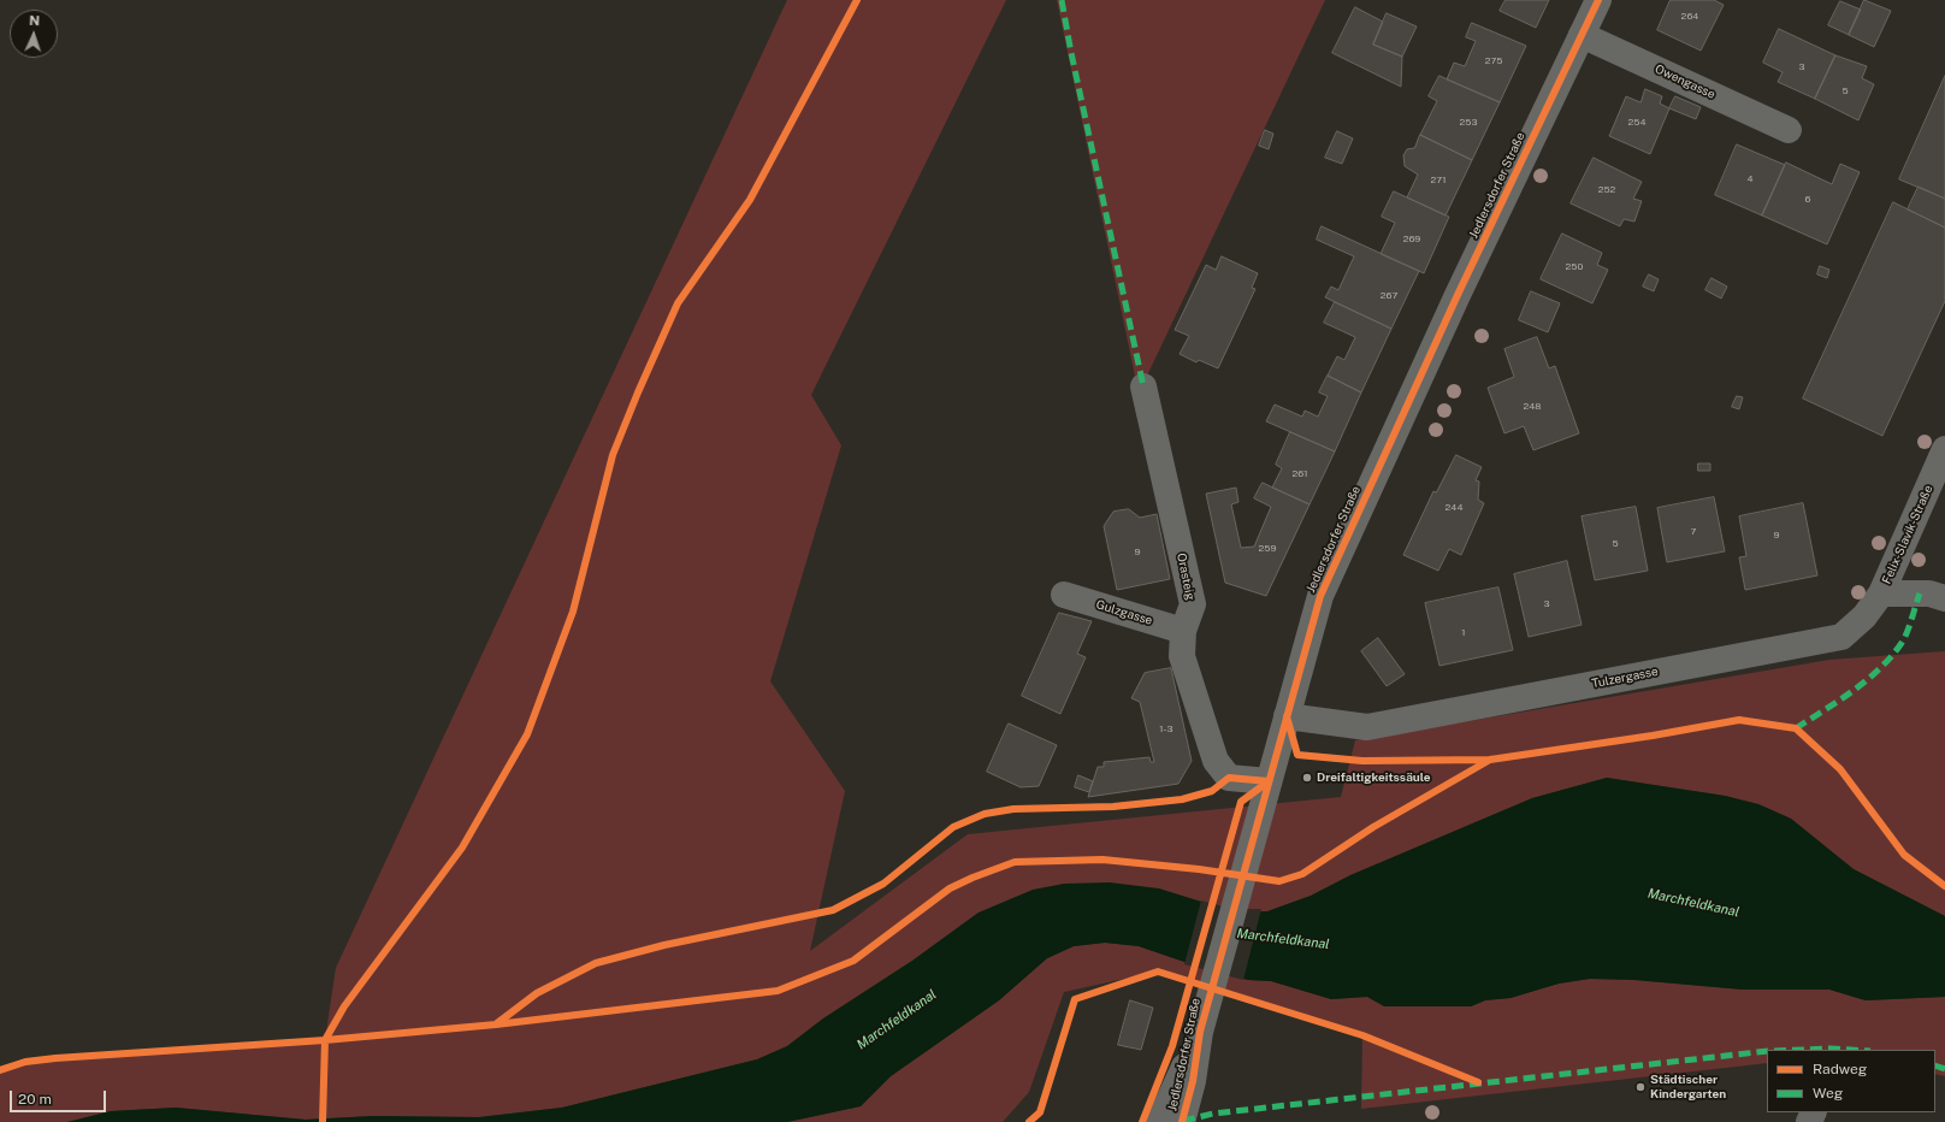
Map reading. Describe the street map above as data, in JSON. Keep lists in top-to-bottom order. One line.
{"streets":{"street":["Owengasse","Jedlersdorfer Straße","Felix-Slavik-Straße","Orasteig","Gulzgasse","Tulzergasse"]},"crossings":[["Owengasse","Jedlersdorfer Straße"],["Jedlersdorfer Straße","Orasteig"],["Jedlersdorfer Straße","Tulzergasse"],["Felix-Slavik-Straße","Tulzergasse"],["Orasteig","Gulzgasse"]],"water":["Marchfeldkanal"],"places":["Dreifaltigkeitssäule","Städtischer Kindergarten"],"house_numbers":["264","275","3","5","253","254","4","271","252","6","269","250","267","248","261","244","7","9","5","259","9","3","1","1-3"],"legend":["Radweg","Weg"],"scale_bar":"20 m","north":"top"}
